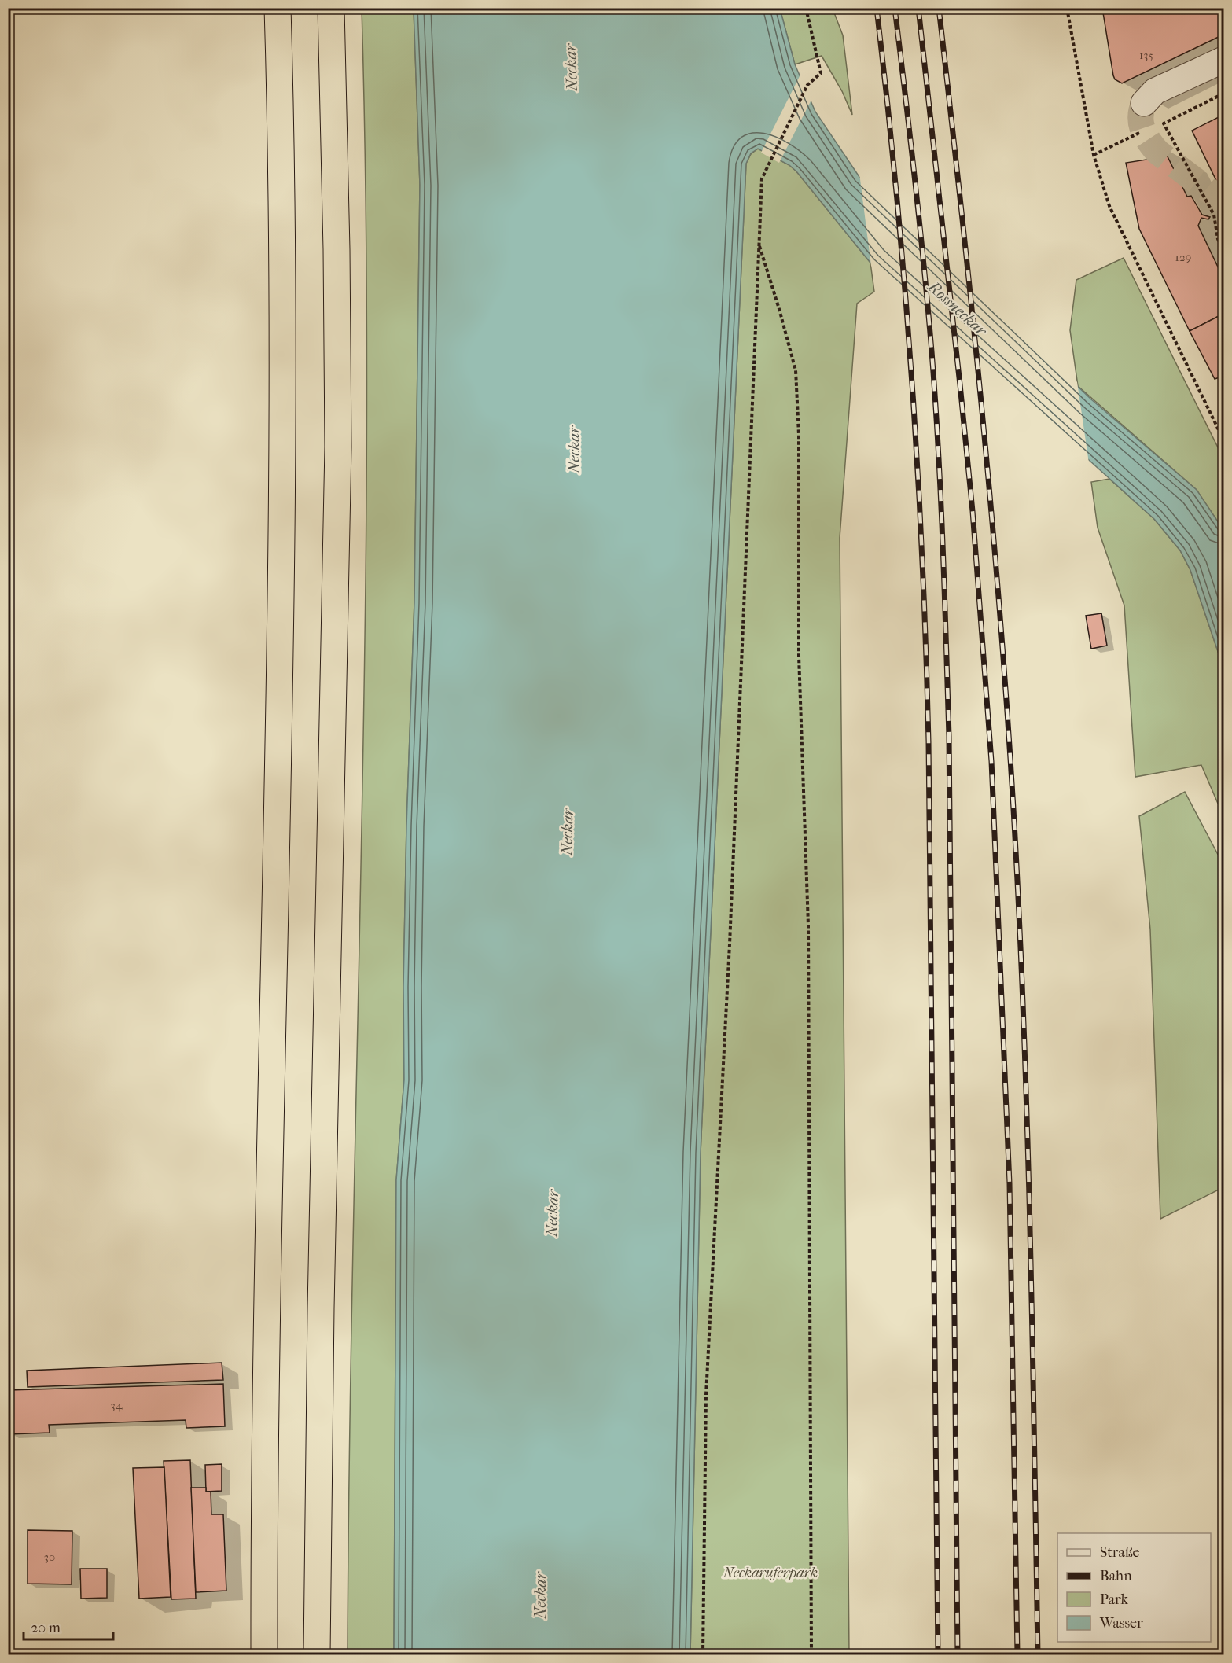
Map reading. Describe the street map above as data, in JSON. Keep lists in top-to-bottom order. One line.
{"water":["Neckar","Rossneckar"],"parks":["Neckaruferpark"],"house_numbers":["135","129","34","30"],"legend":["Straße","Bahn","Park","Wasser"],"scale_bar":"20 m"}
